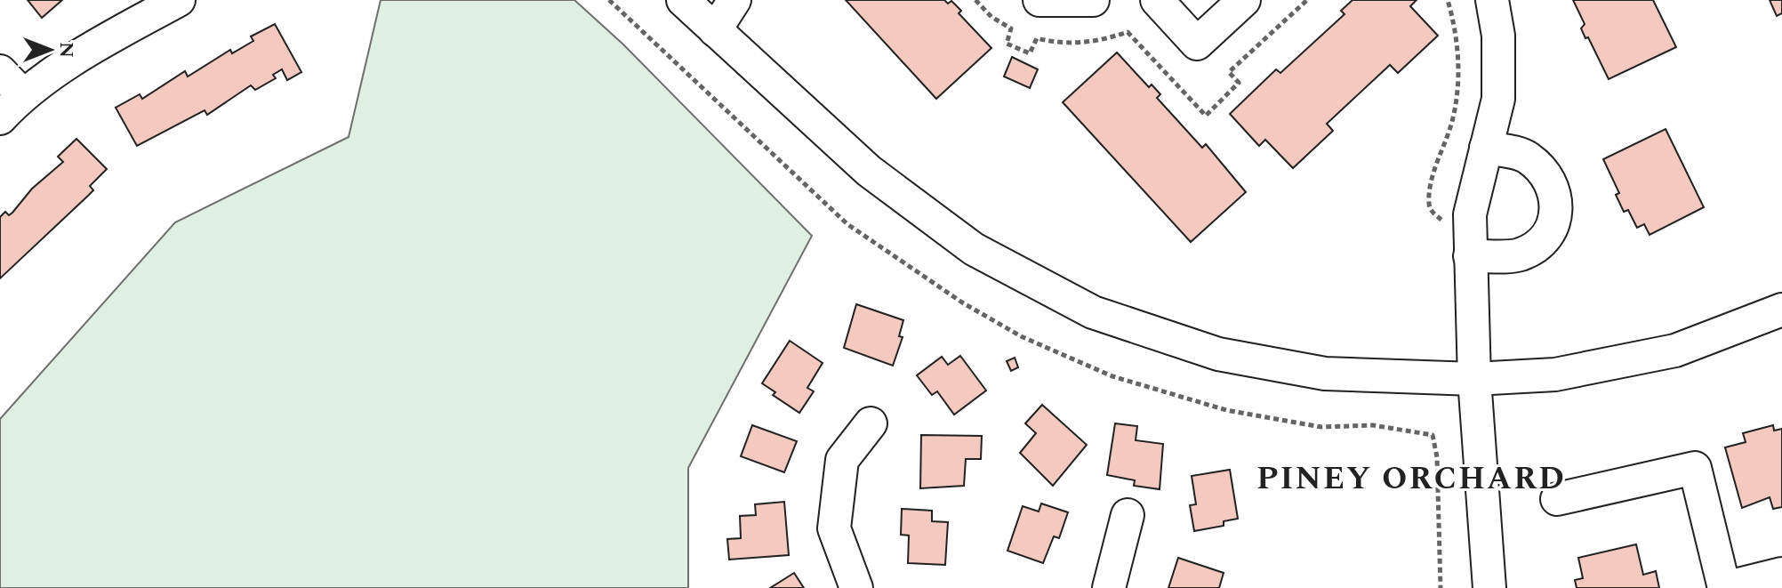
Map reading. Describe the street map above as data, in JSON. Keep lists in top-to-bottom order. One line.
{"districts":["PINEY ORCHARD"],"north":"right"}
